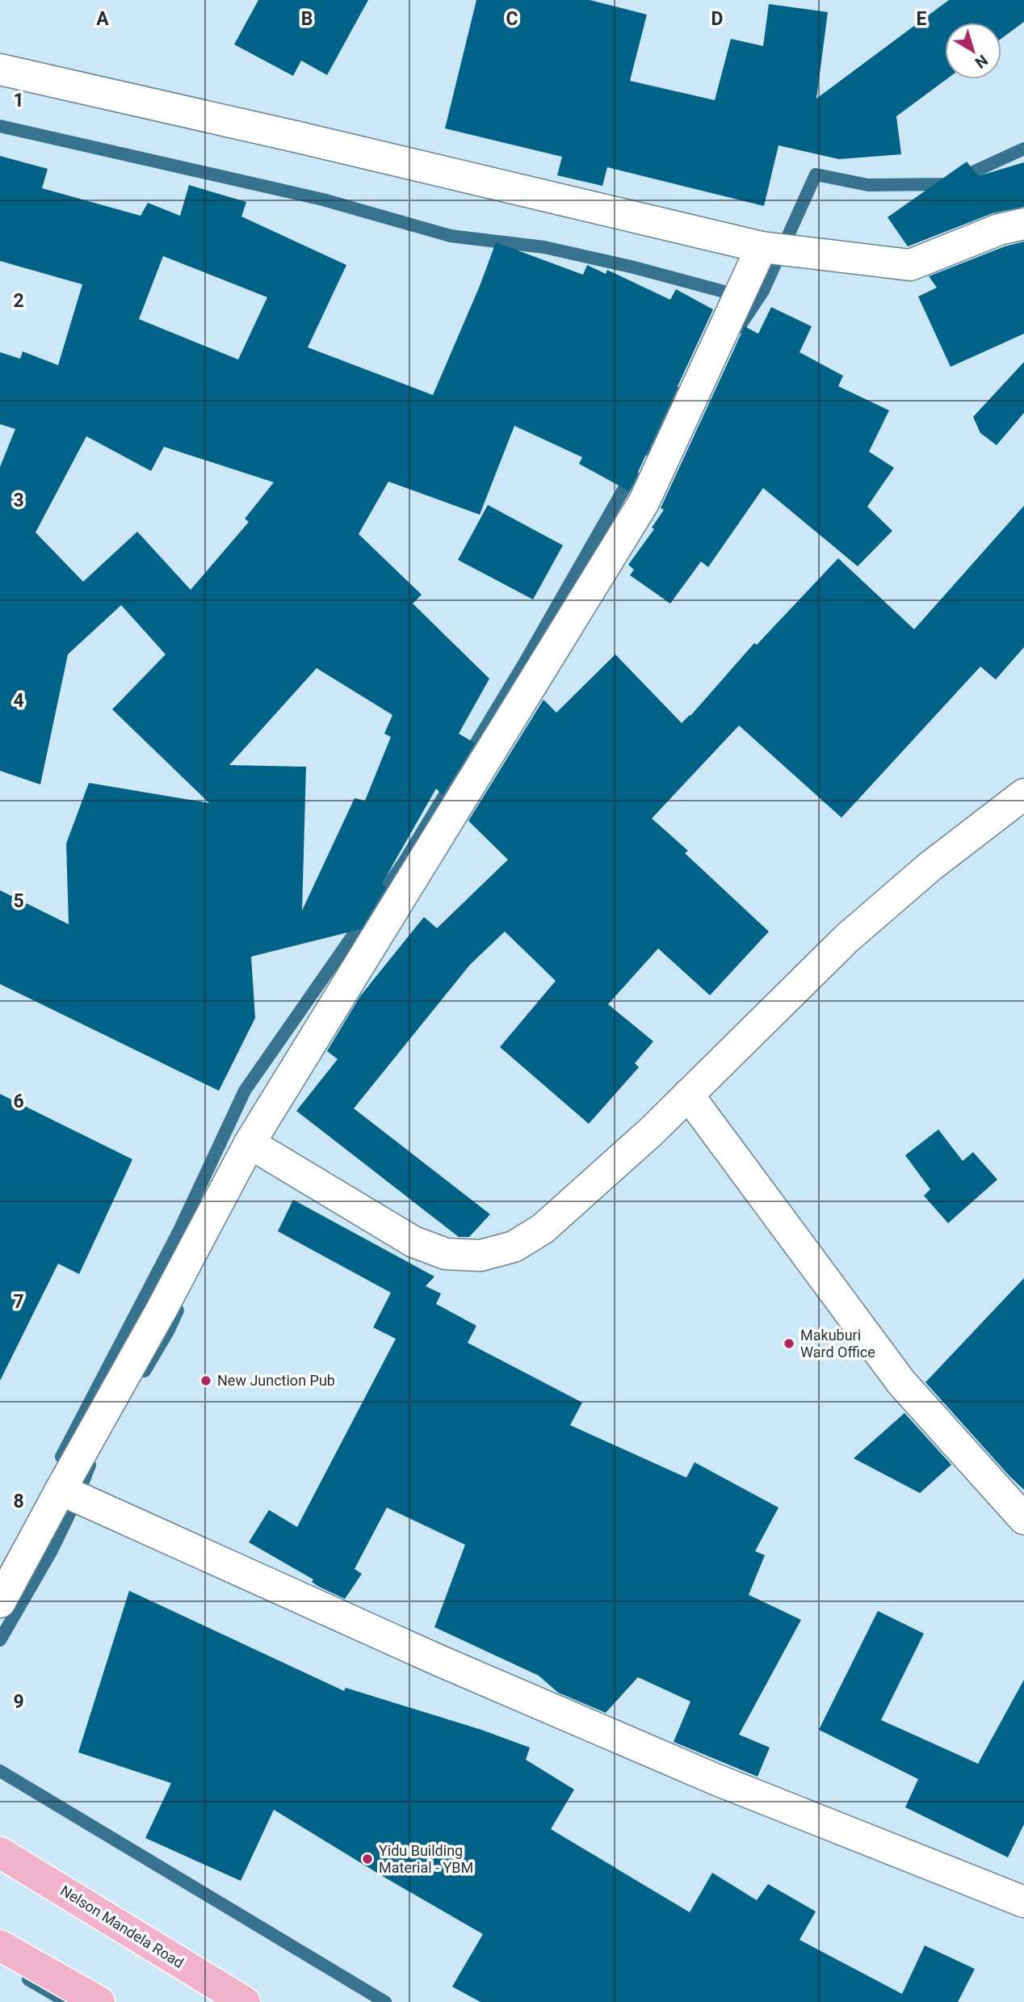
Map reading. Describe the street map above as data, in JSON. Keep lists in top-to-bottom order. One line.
{"streets":{"main road":["Nelson Mandela Road"]},"places":["Makuburi Ward Office","New Junction Pub","Yidu Building Material - YBM"],"north":"bottom right","grid":{"columns":["A","B","C","D","E"],"rows":["1","2","3","4","5","6","7","8","9"]}}
